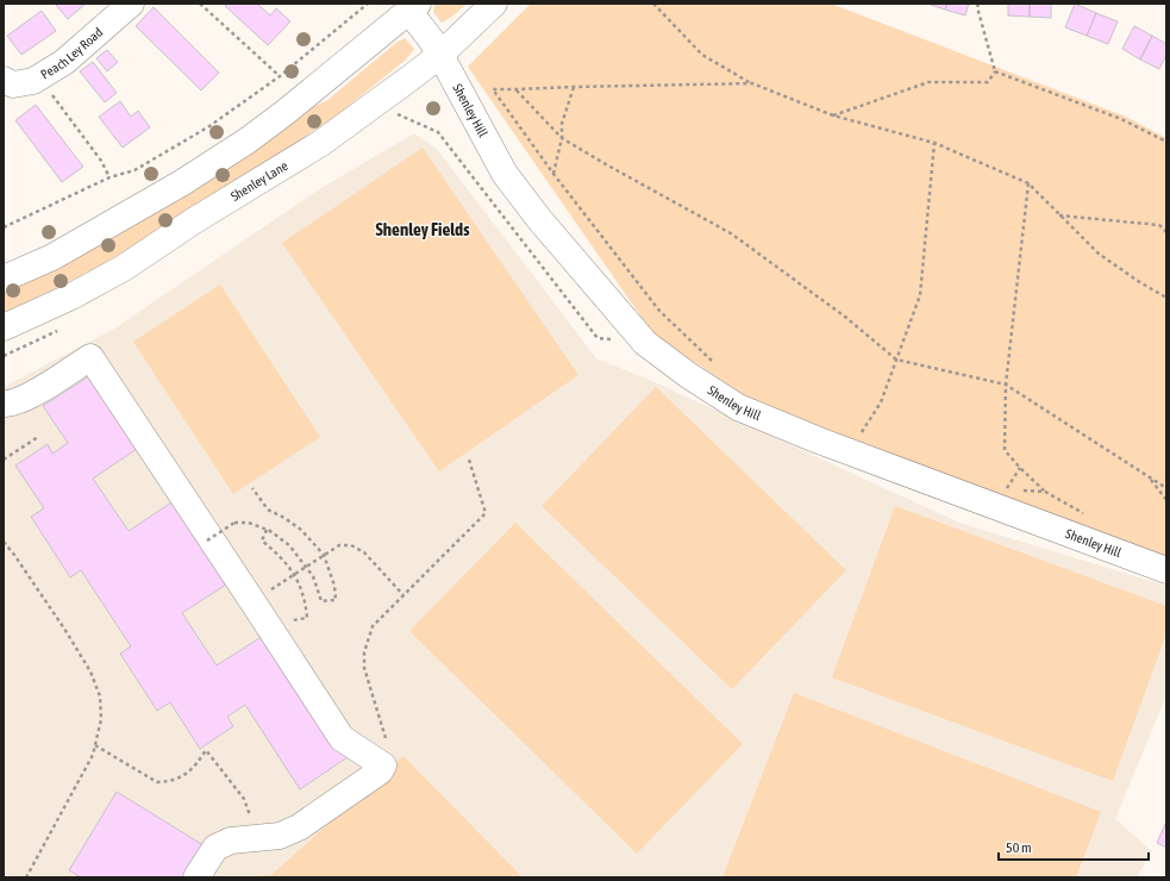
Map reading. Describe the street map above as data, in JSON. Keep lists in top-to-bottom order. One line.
{"streets":{"main road":["Peach Ley Road","Shenley Hill","Shenley Lane"]},"crossings":[["Shenley Hill","Shenley Lane"]],"districts":["Shenley Fields"],"scale_bar":"50 m"}
